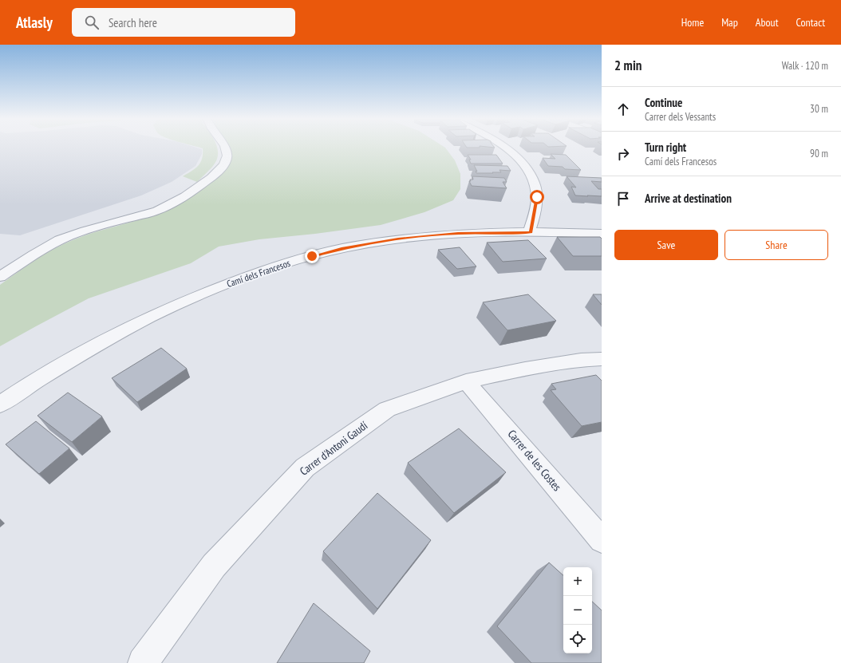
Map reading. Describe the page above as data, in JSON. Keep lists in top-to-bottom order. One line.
{"streets":{"street":["Camí dels Francesos","Carrer d'Antoni Gaudí","Carrer de les Costes"]},"crossings":[["Carrer d'Antoni Gaudí","Carrer de les Costes"]],"page":{"header":"Atlasly","search":"Search here","nav":["Home","Map","About","Contact"],"heading":["2 min","Walk · 120 m"],"list":[["Continue","Carrer dels Vessants","30 m"],["Turn right","Camí dels Francesos","90 m"],"Arrive at destination"],"buttons":["Save","Share"],"map_buttons":["+","−"]}}
